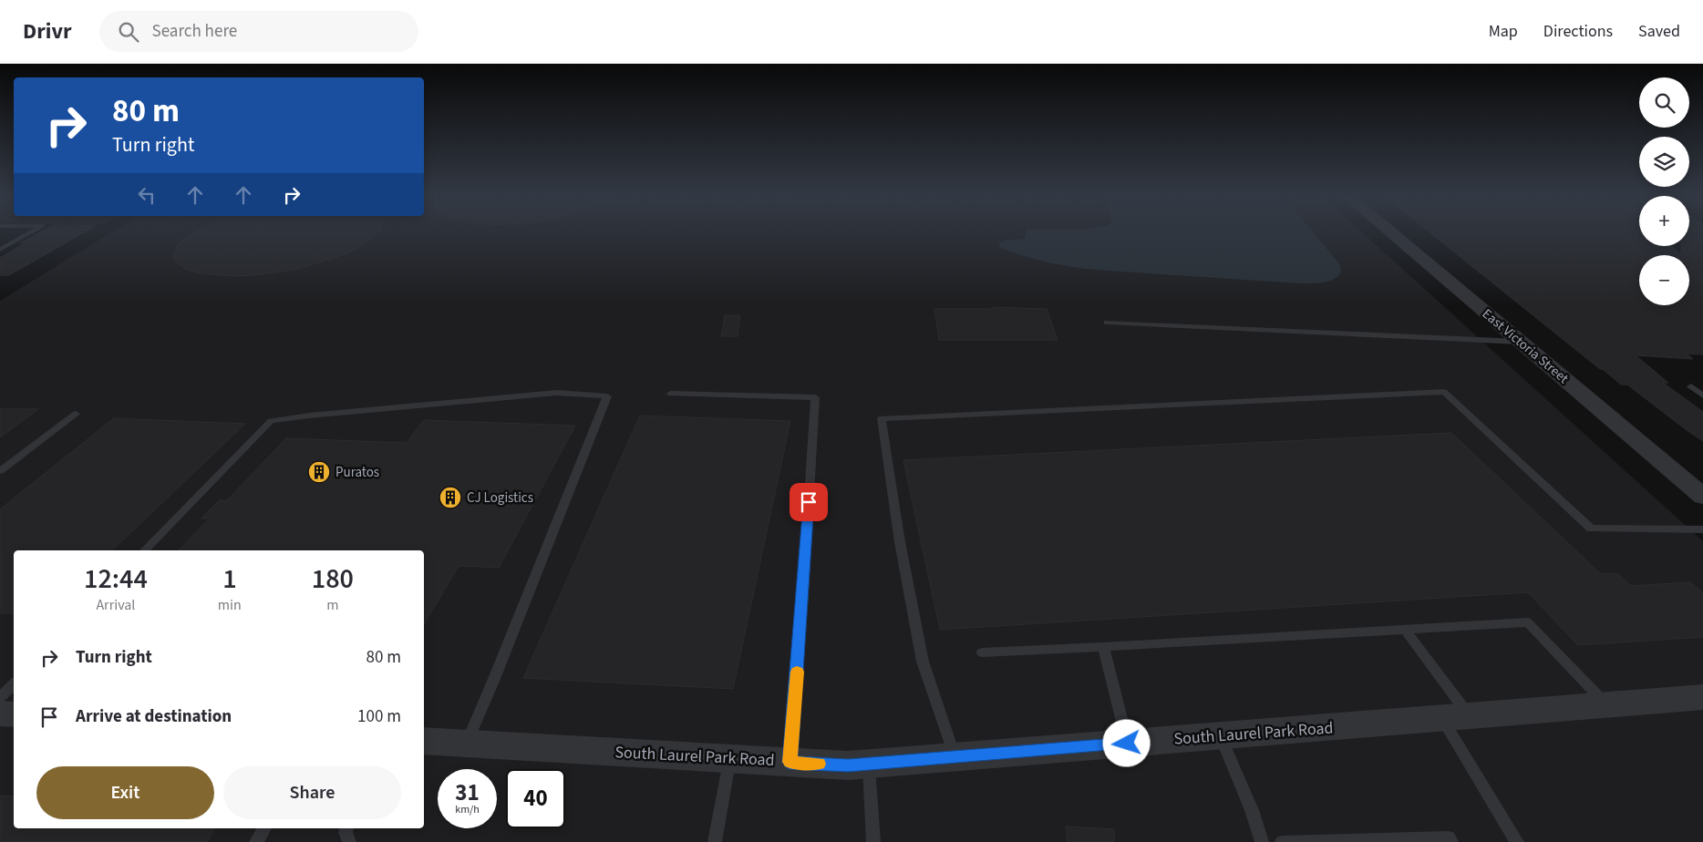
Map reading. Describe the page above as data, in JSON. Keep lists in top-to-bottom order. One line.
{"streets":{"street":["East Victoria Street","South Laurel Park Road"]},"places":{"building":["Puratos","CJ Logistics"]},"page":{"header":"Drivr","search":"Search here","nav":["Map","Directions","Saved"],"map_buttons":["+","−"],"turn":["80 m","Turn right"],"eta":["12:44","Arrival","1","min","180","m"],"list":[{"name":"Turn right","value":"80 m"},{"name":"Arrive at destination","value":"100 m"}],"buttons":["Exit","Share"],"speed":"31 km/h","limit":"40"}}
